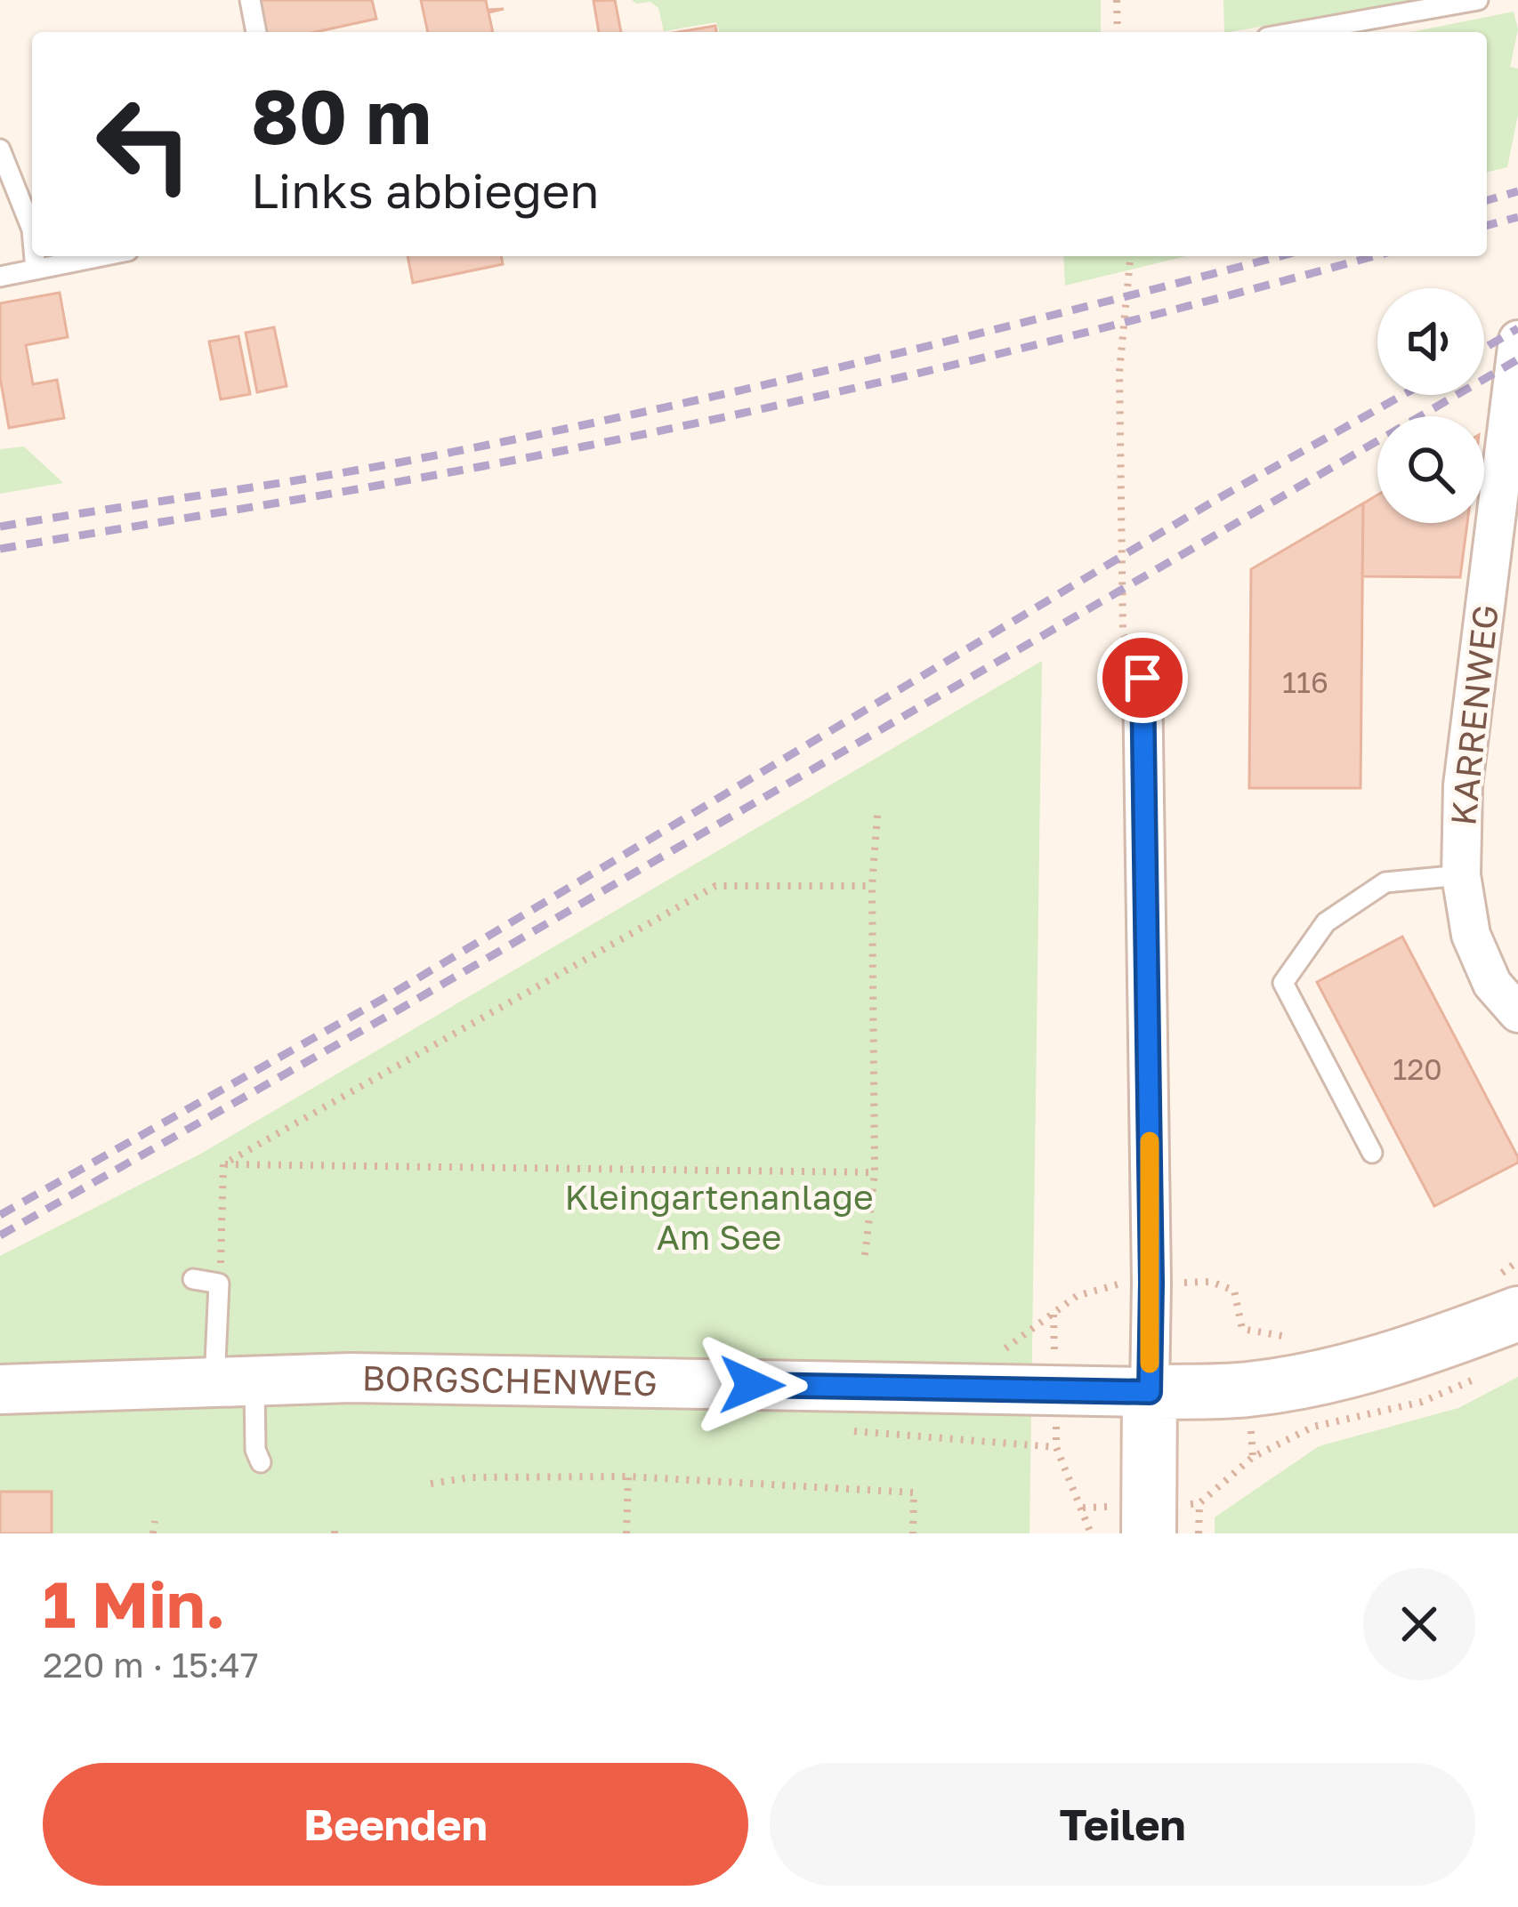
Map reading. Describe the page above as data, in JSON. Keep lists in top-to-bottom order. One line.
{"streets":{"main road":["BORGSCHENWEG"],"street":["KARRENWEG"]},"parks":["Kleingartenanlage Am See"],"house_numbers":["116","120"],"page":{"turn":["80 m","Links abbiegen"],"heading":["1 Min.","220 m · 15:47"],"buttons":["Beenden","Teilen"]}}
